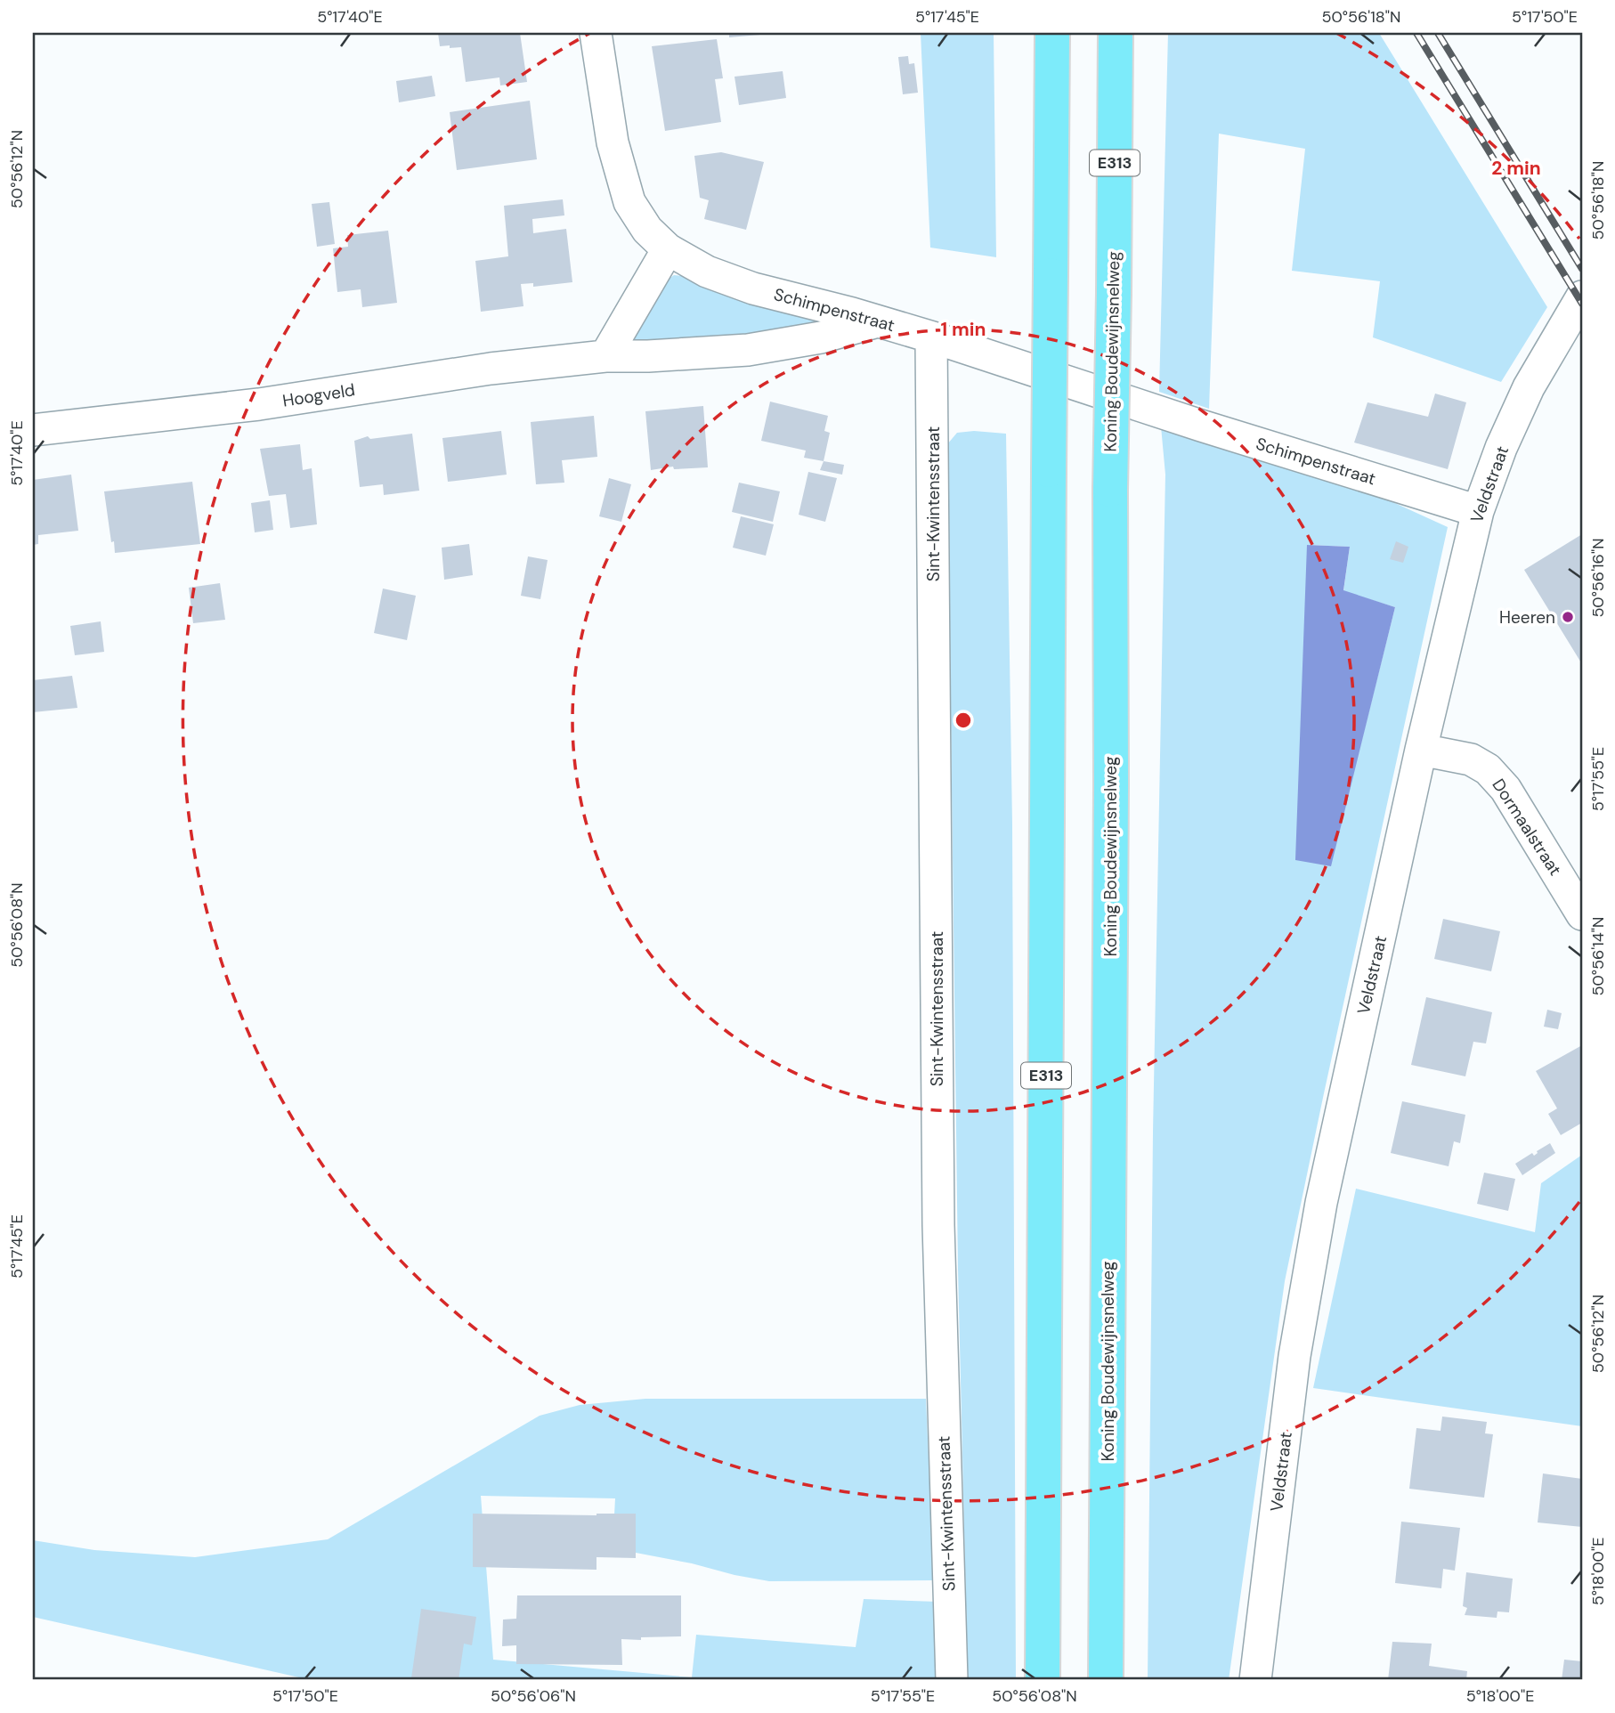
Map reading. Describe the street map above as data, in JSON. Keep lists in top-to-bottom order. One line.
{"streets":{"highway":["E313","Koning Boudewijnsnelweg"],"street":["Schimpenstraat","Hoogveld","Veldstraat","Sint-Kwintensstraat","Dormaalstraat"]},"crossings":[["Schimpenstraat","Hoogveld"],["Schimpenstraat","Veldstraat"],["Schimpenstraat","Sint-Kwintensstraat"],["Veldstraat","Dormaalstraat"]],"places":["Heeren"],"coordinates":["5°17'40\"E","5°17'45\"E","50°56'18\"N","5°17'50\"E","50°56'12\"N","50°56'16\"N","5°17'55\"E","50°56'08\"N","50°56'14\"N","5°18'00\"E","50°56'06\"N"],"rings":["2 min","1 min"]}
